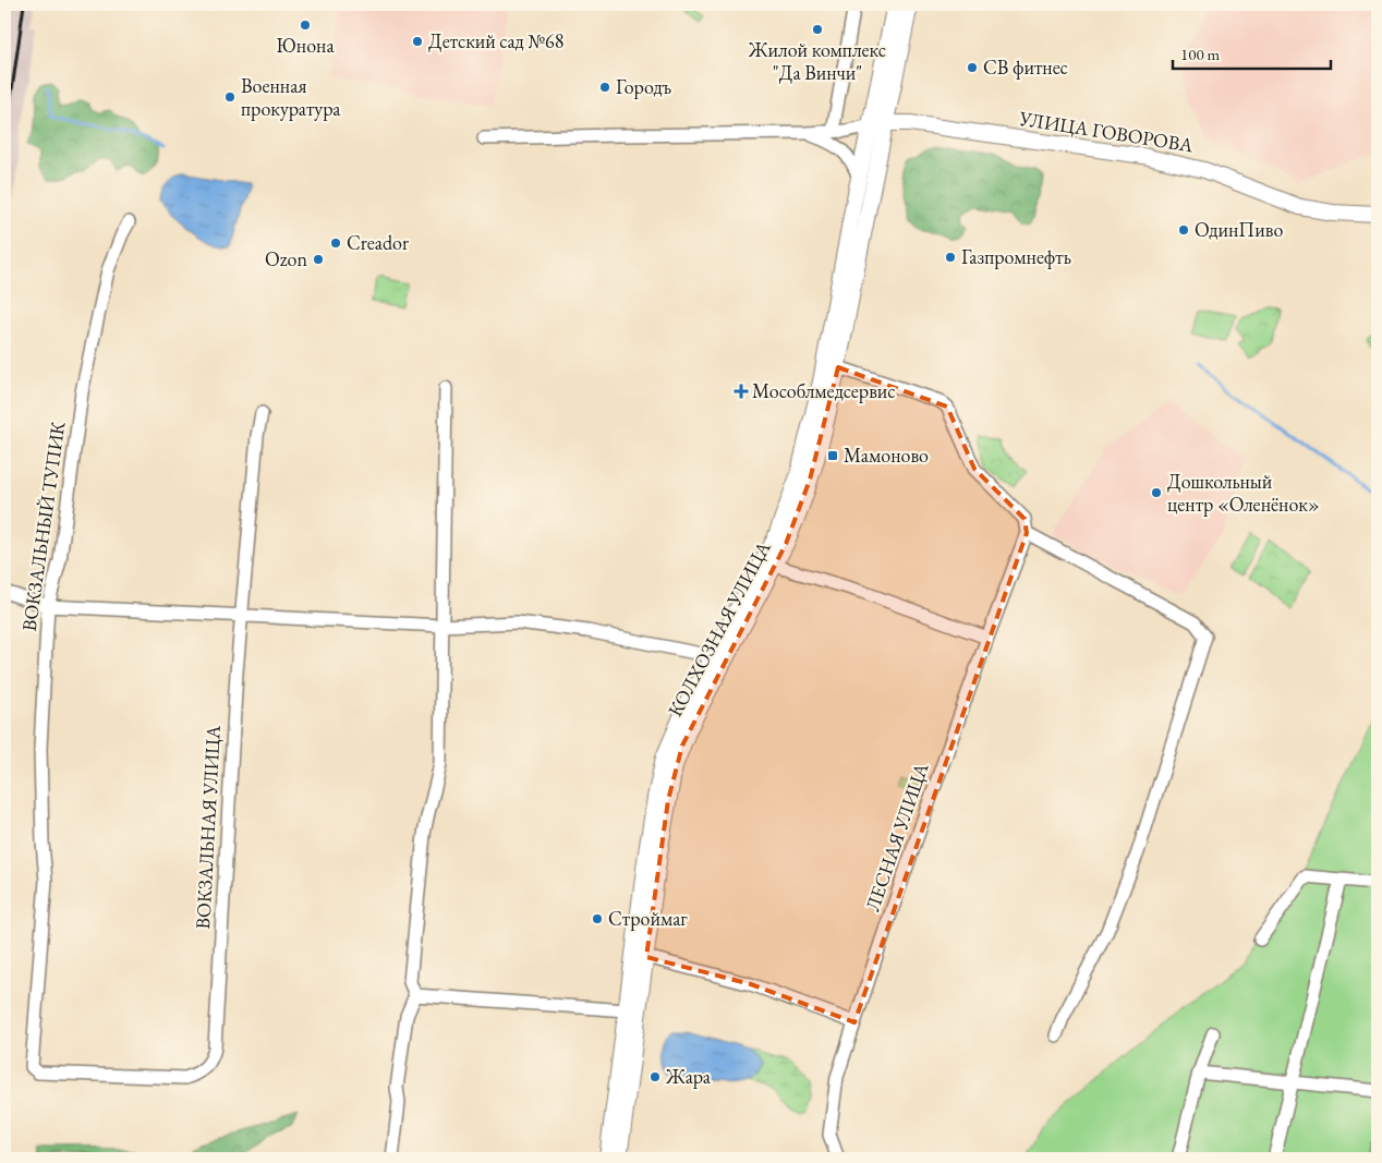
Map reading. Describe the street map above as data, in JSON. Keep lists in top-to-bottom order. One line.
{"streets":{"main road":["УЛИЦА ГОВОРОВА","КОЛХОЗНАЯ УЛИЦА"],"street":["ВОКЗАЛЬНЫЙ ТУПИК","ВОКЗАЛЬНАЯ УЛИЦА","ЛЕСНАЯ УЛИЦА"]},"crossings":[["УЛИЦА ГОВОРОВА","КОЛХОЗНАЯ УЛИЦА"],["ВОКЗАЛЬНЫЙ ТУПИК","ВОКЗАЛЬНАЯ УЛИЦА"]],"places":{"other":["Юнона","Жилой комплекс \"Да Винчи\"","Детский сад №68","СВ фитнес","Городъ","Военная прокуратура","ОдинПиво","Creador","Газпромнефть","Ozon","Дошкольный центр «Оленёнок»","Строймаг","Жара"],"health":["Мособлмедсервис"],"transit":["Мамоново"]},"scale_bar":"100 m"}
